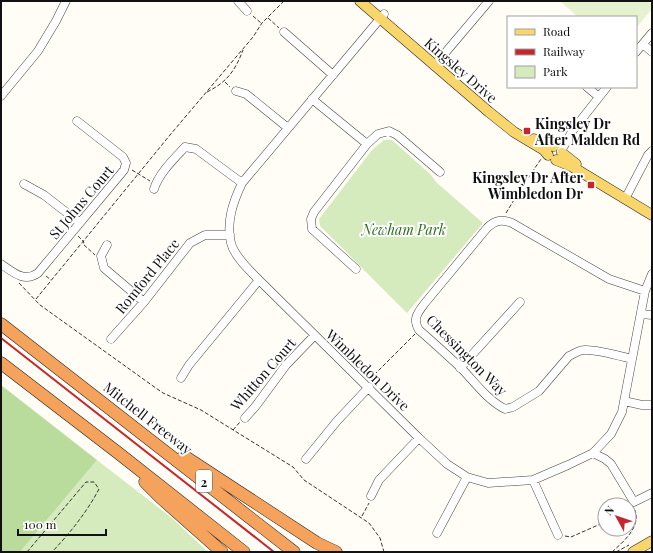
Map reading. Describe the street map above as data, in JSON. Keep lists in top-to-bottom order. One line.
{"streets":{"highway":["Mitchell Freeway","2"],"main road":["Kingsley Drive"],"street":["St Johns Court","Romford Place","Chessington Way","Wimbledon Drive","Whitton Court"]},"crossings":[["Kingsley Drive","Wimbledon Drive"],["Romford Place","Wimbledon Drive"],["Chessington Way","Wimbledon Drive"],["Wimbledon Drive","Whitton Court"]],"parks":["Newham Park"],"places":{"transit":["Kingsley Dr After Malden Rd","Kingsley Dr After Wimbledon Dr"]},"legend":["Road","Railway","Park"],"scale_bar":"100 m","north":"top left"}
